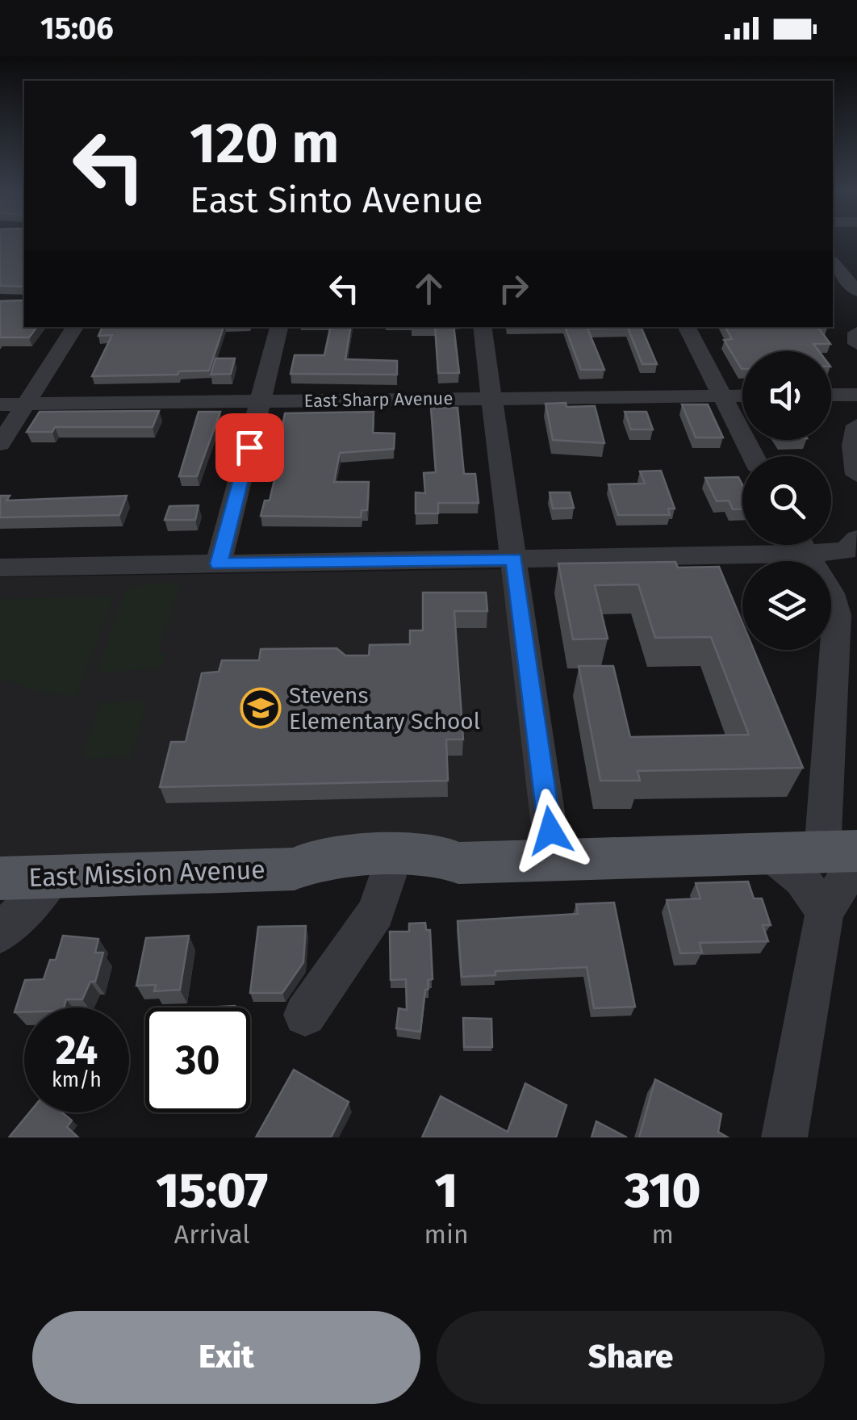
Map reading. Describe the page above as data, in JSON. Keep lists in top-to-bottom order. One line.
{"streets":{"main road":["East Mission Avenue"],"street":["East Sharp Avenue"]},"places":{"school or university":["Stevens Elementary School"]},"page":{"status":"15:06","turn":["120 m","East Sinto Avenue"],"speed":"24 km/h","limit":"30","eta":["15:07","Arrival","1","min","310","m"],"buttons":["Exit","Share"]}}
